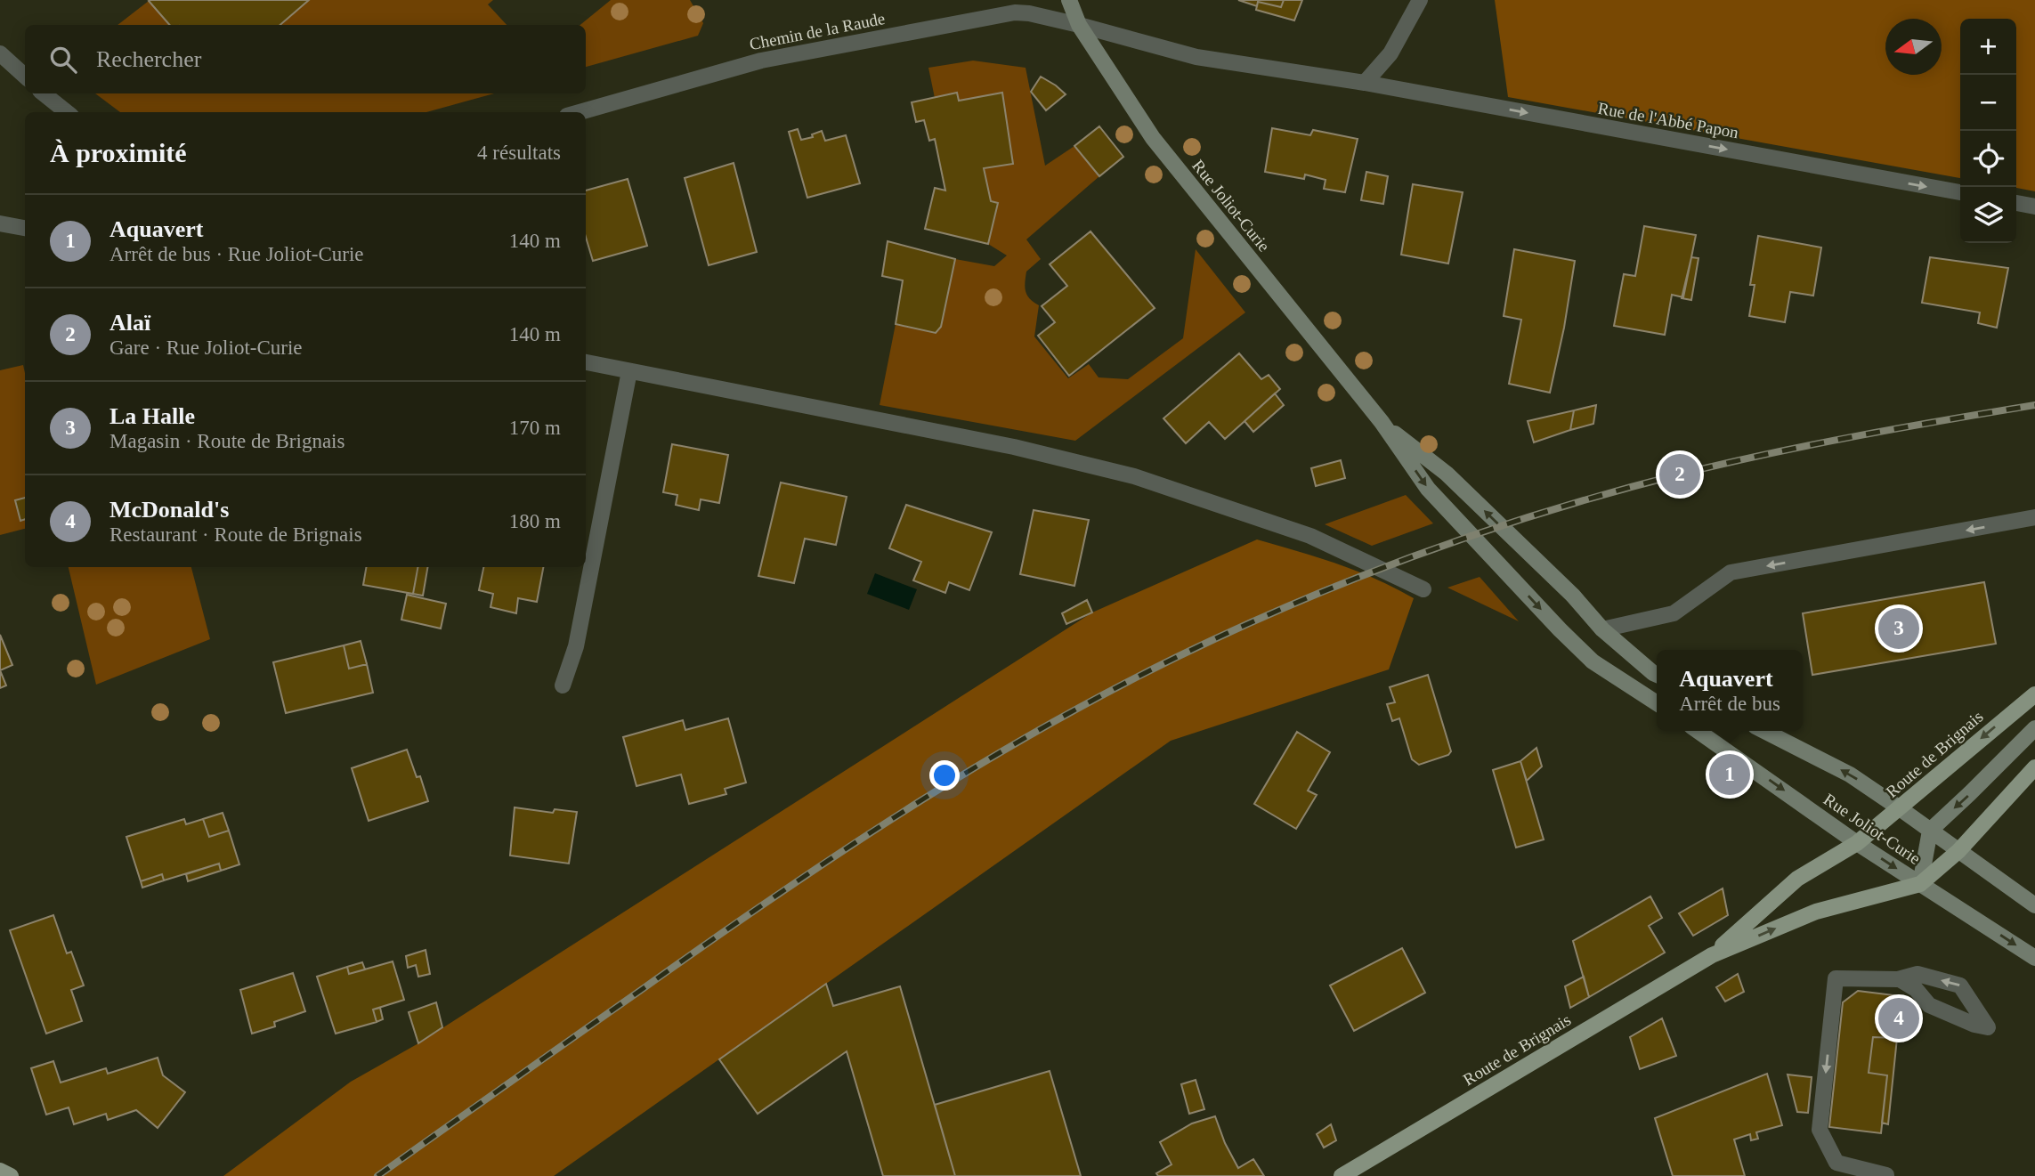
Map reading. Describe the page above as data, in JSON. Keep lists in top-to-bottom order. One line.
{"streets":{"main road":["Rue Joliot-Curie","Route de Brignais"],"street":["Chemin de la Raude","Rue de l'Abbé Papon"]},"crossings":[["Chemin de la Raude","Rue de l'Abbé Papon"],["Chemin de la Raude","Rue Joliot-Curie"],["Rue de l'Abbé Papon","Rue Joliot-Curie"],["Rue Joliot-Curie","Route de Brignais"]],"one_way":["Rue de l'Abbé Papon"],"north":"left","page":{"map_buttons":["+","−"],"search":"Rechercher","heading":["À proximité","4 résultats"],"list":[{"mark":"1","name":"Aquavert","note":"Arrêt de bus · Rue Joliot-Curie","value":"140 m"},{"mark":"2","name":"Alaï","note":"Gare · Rue Joliot-Curie","value":"140 m"},{"mark":"3","name":"La Halle","note":"Magasin · Route de Brignais","value":"170 m"},{"mark":"4","name":"McDonald's","note":"Restaurant · Route de Brignais","value":"180 m"}],"pins":["2","3","1","4"],"popup":["Aquavert","Arrêt de bus"]}}
